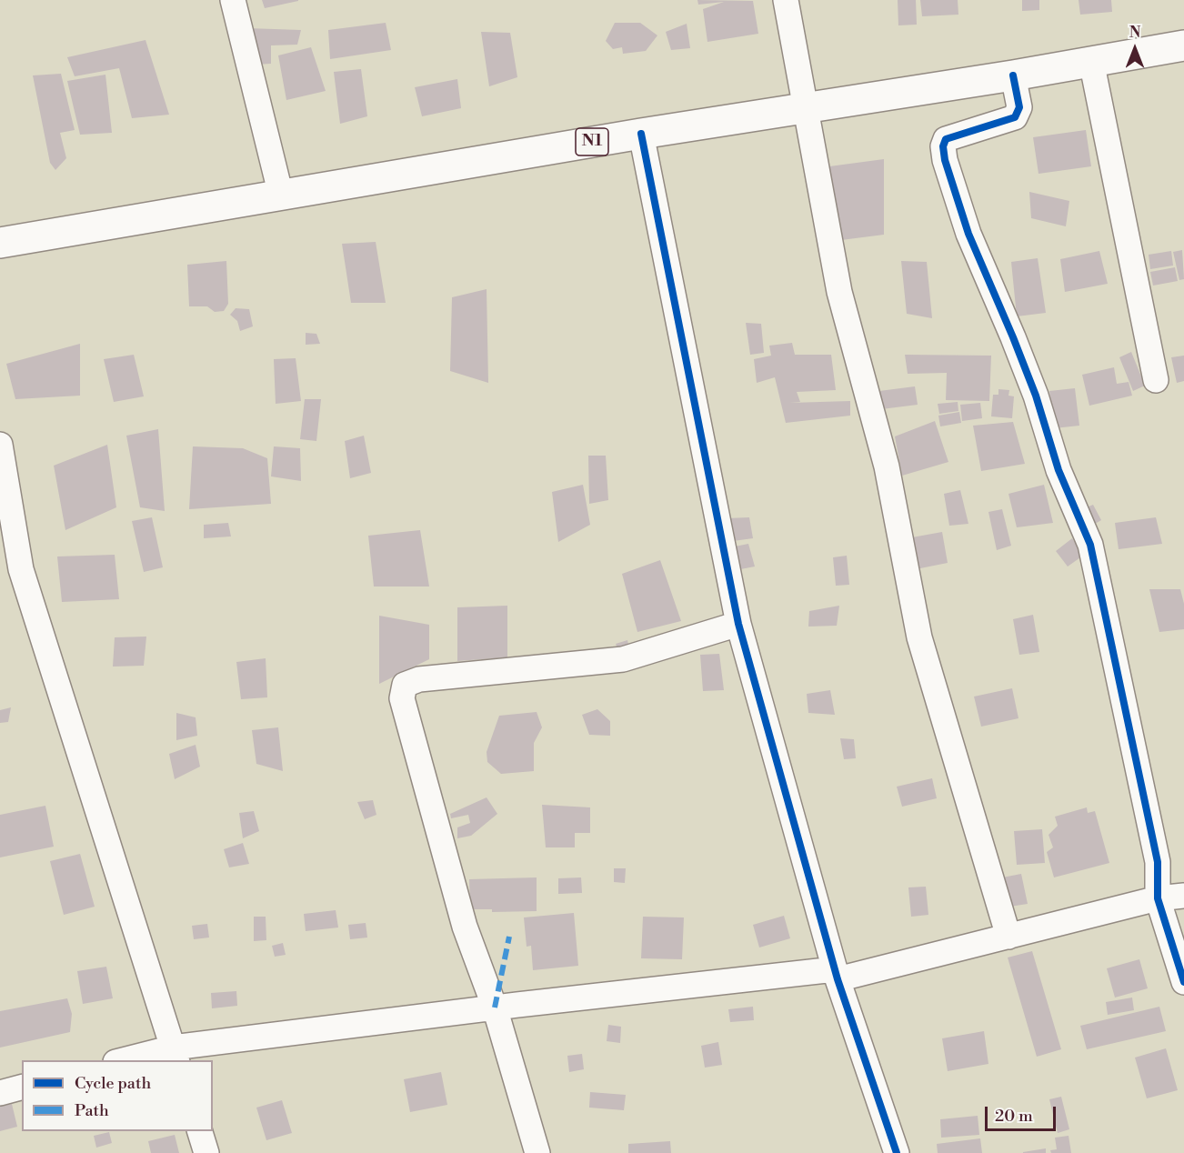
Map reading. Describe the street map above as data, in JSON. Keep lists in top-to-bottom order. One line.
{"streets":{"highway":["N1"]},"legend":["Cycle path","Path"],"scale_bar":"20 m","north":"top"}
